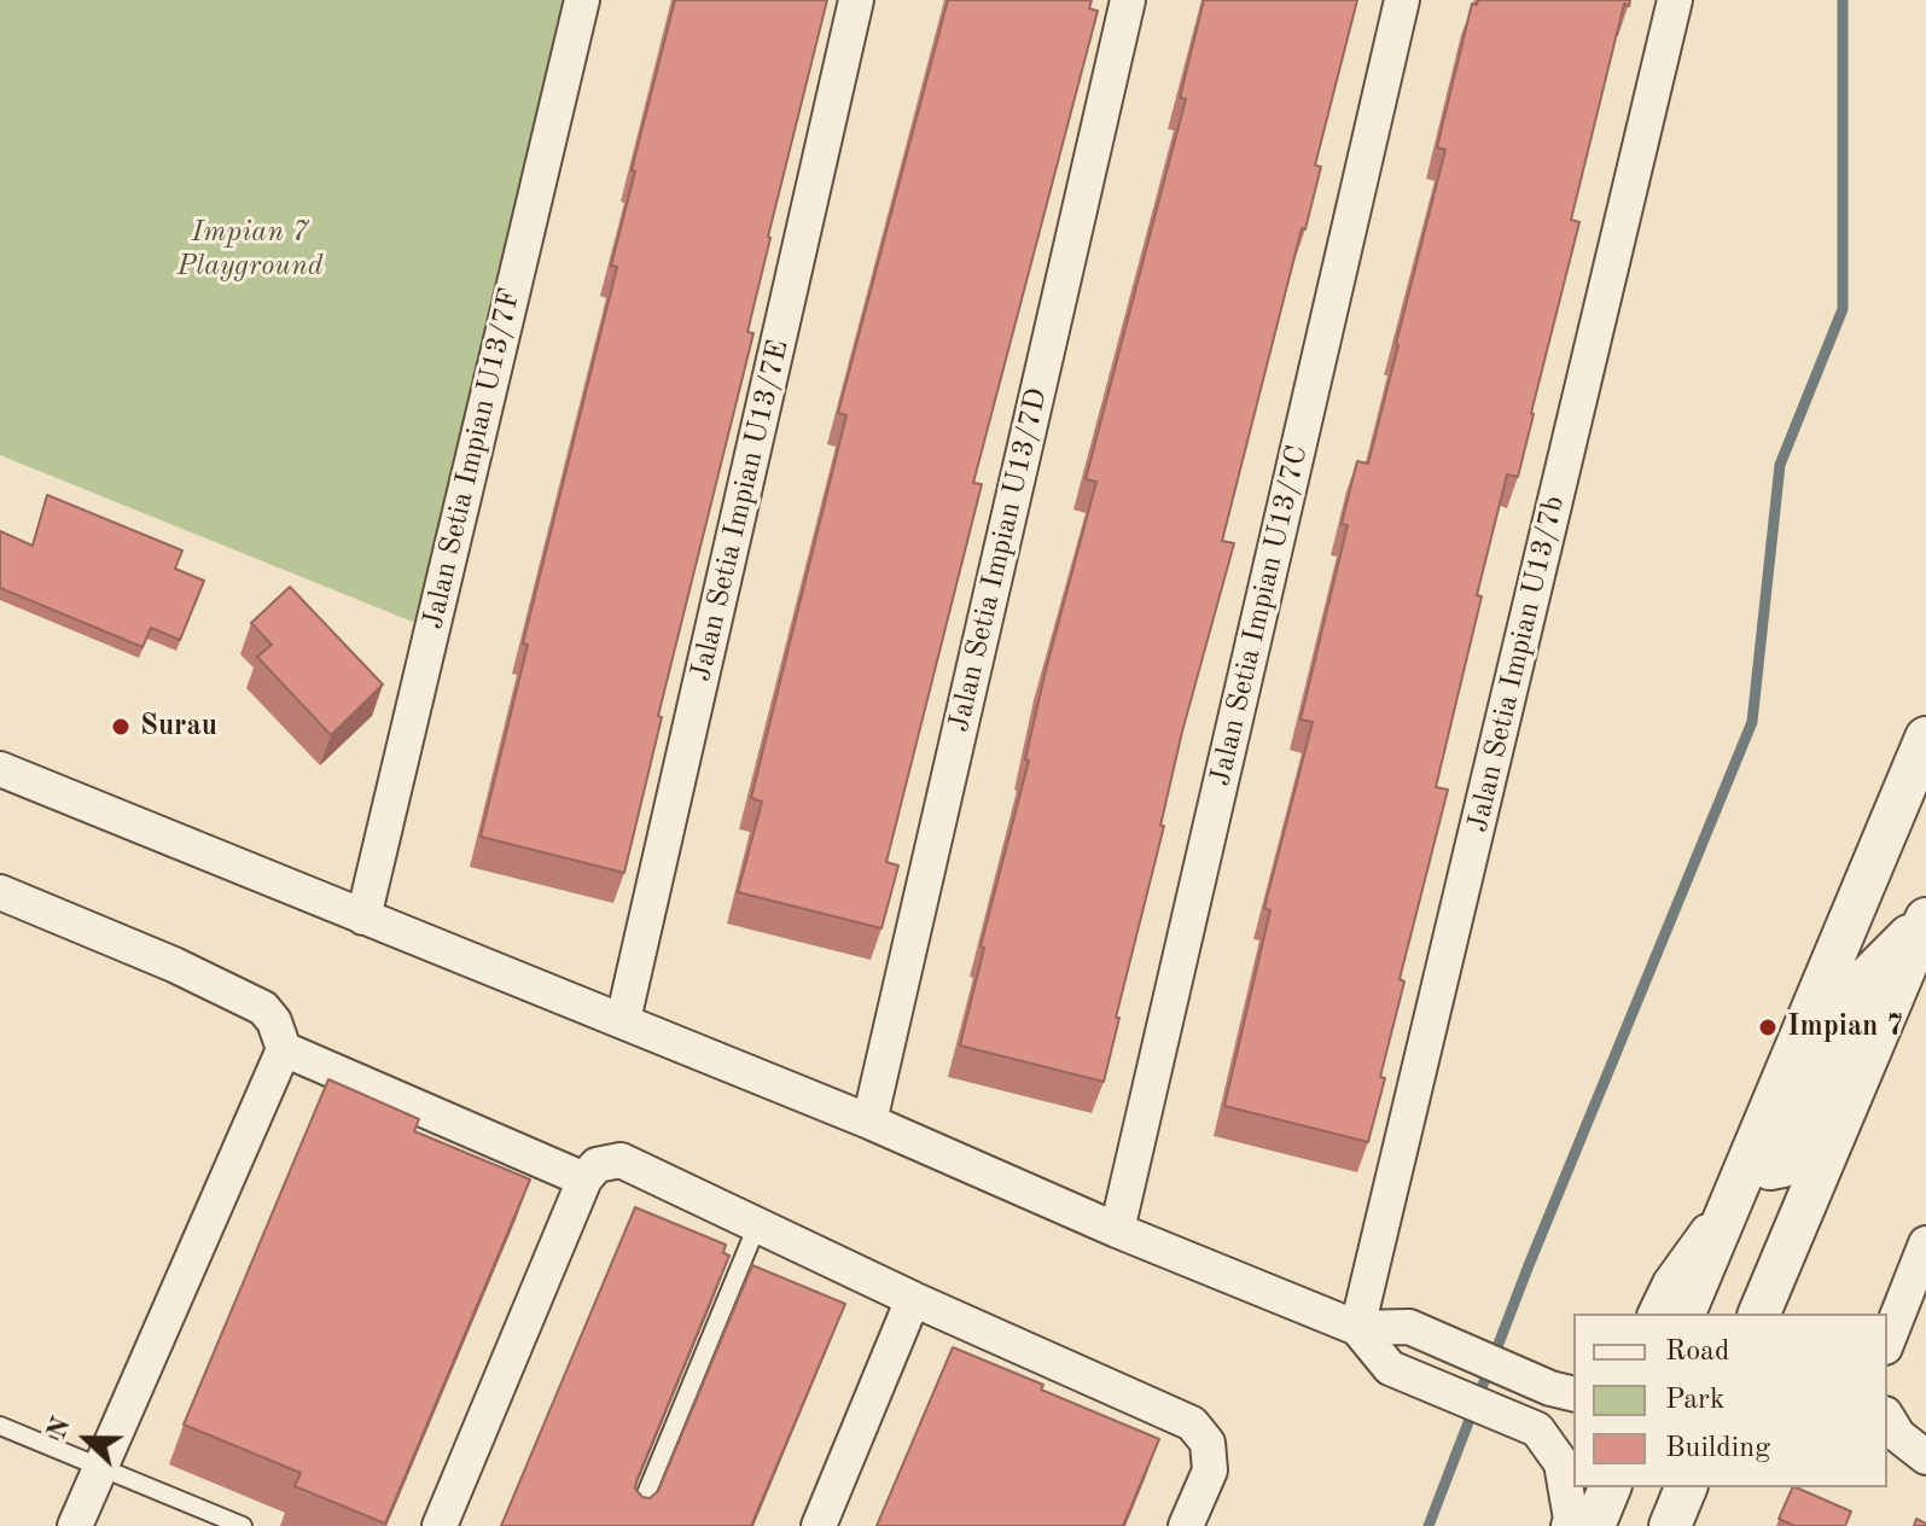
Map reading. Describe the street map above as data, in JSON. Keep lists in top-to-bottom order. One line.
{"streets":{"street":["Jalan Setia Impian U13/7F","Jalan Setia Impian U13/7E","Jalan Setia Impian U13/7D","Jalan Setia Impian U13/7C","Jalan Setia Impian U13/7b"]},"parks":["Impian 7 Playground"],"places":["Surau","Impian 7"],"legend":["Road","Park","Building"],"north":"left"}
